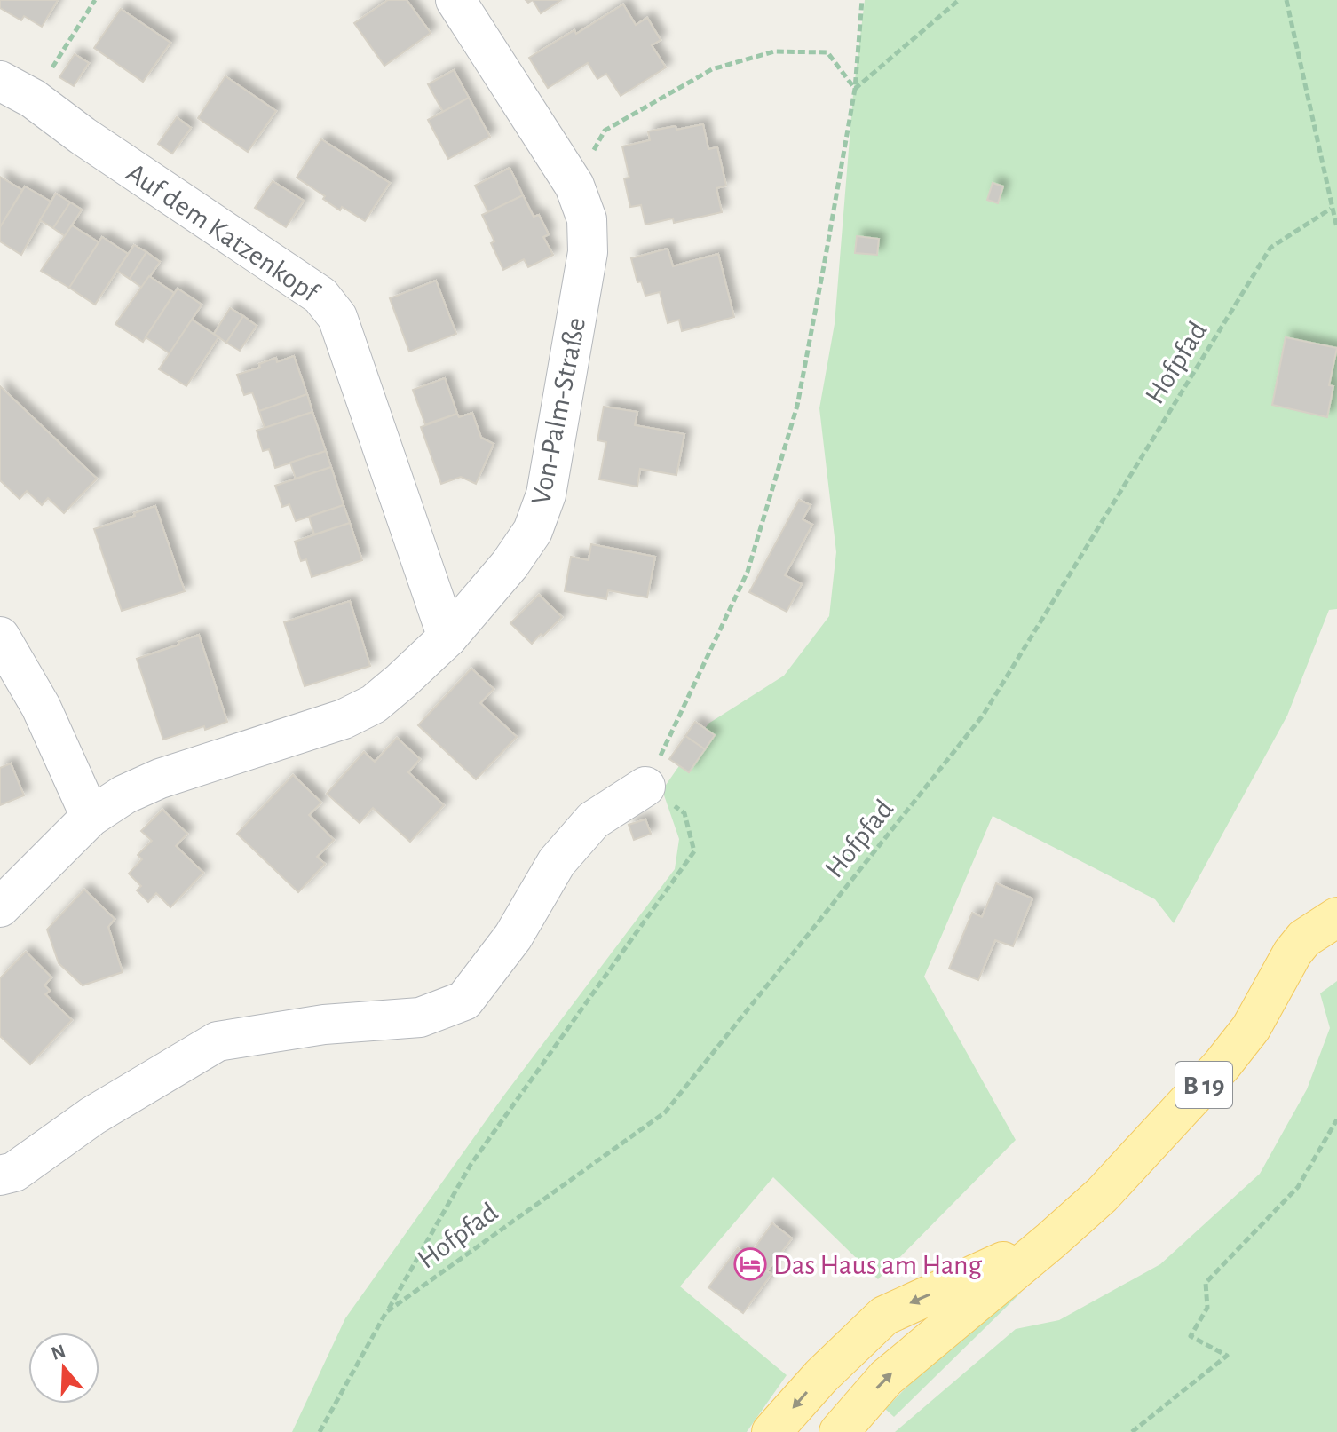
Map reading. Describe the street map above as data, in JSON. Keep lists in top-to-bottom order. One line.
{"streets":{"main road":["B 19"],"street":["Auf dem Katzenkopf","Von-Palm-Straße"],"path":["Hofpfad"]},"crossings":[["Auf dem Katzenkopf","Von-Palm-Straße"]],"places":{"hotel":["Das Haus am Hang"]},"north":"top"}
